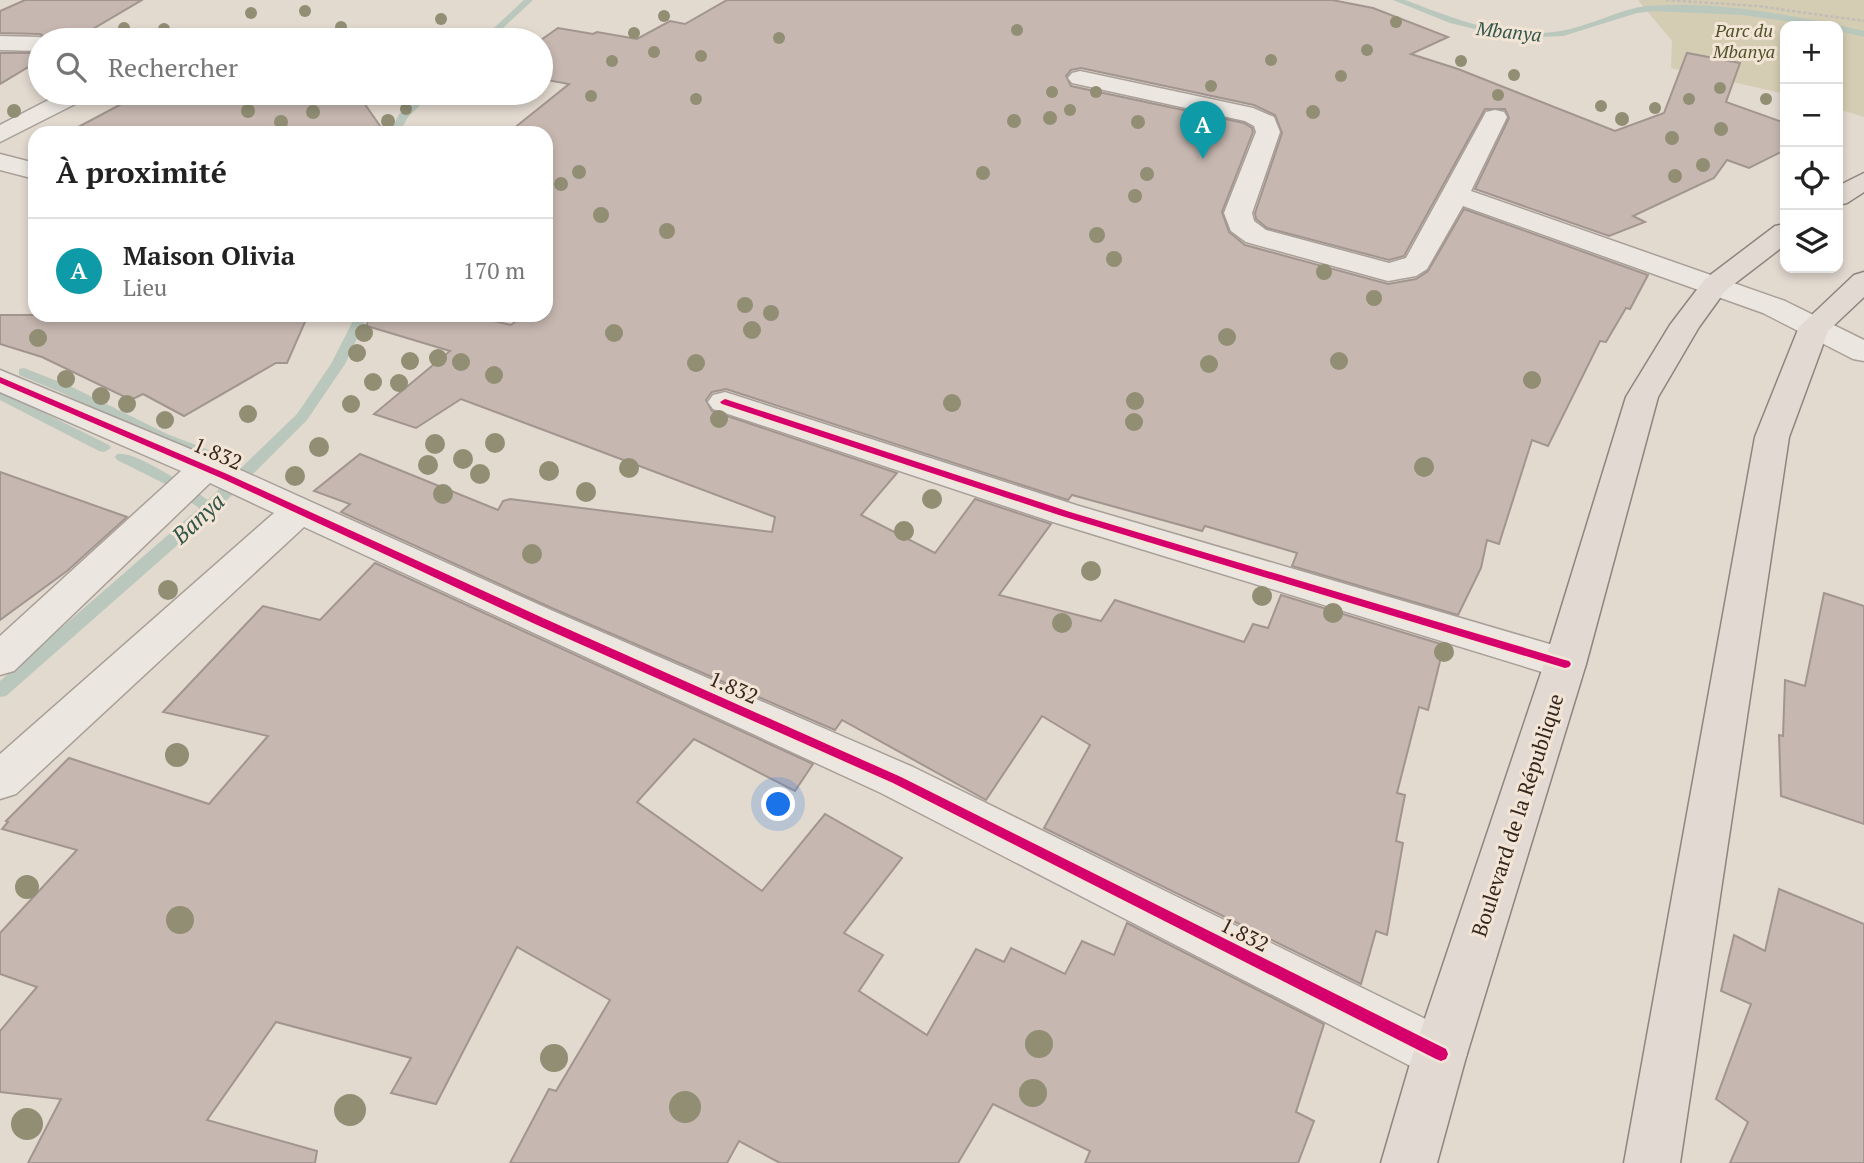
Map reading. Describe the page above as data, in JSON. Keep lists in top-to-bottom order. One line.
{"streets":{"main road":["Boulevard de la République"],"street":["1.832"]},"crossings":[["1.832","Boulevard de la République"]],"water":["Mbanya","Banya"],"parks":["Parc du Mbanya"],"page":{"map_buttons":["+","−"],"search":"Rechercher","pins":"A","heading":"À proximité","list":[{"mark":"A","name":"Maison Olivia","note":"Lieu","value":"170 m"}]}}
